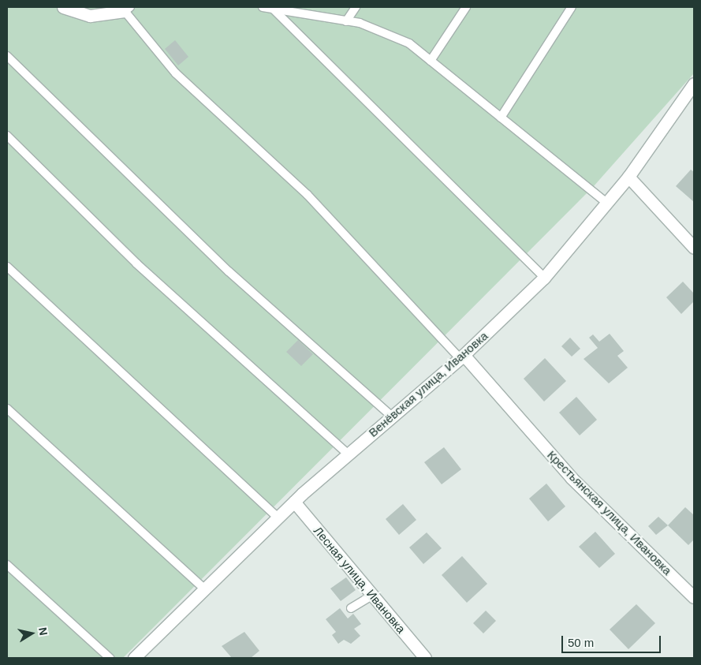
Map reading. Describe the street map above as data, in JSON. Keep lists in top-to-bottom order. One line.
{"streets":{"street":["Венёвская улица, Ивановка","Крестьянская улица, Ивановка","Лесная улица, Ивановка"]},"crossings":[["Венёвская улица, Ивановка","Крестьянская улица, Ивановка"],["Венёвская улица, Ивановка","Лесная улица, Ивановка"]],"scale_bar":"50 m","north":"right"}
